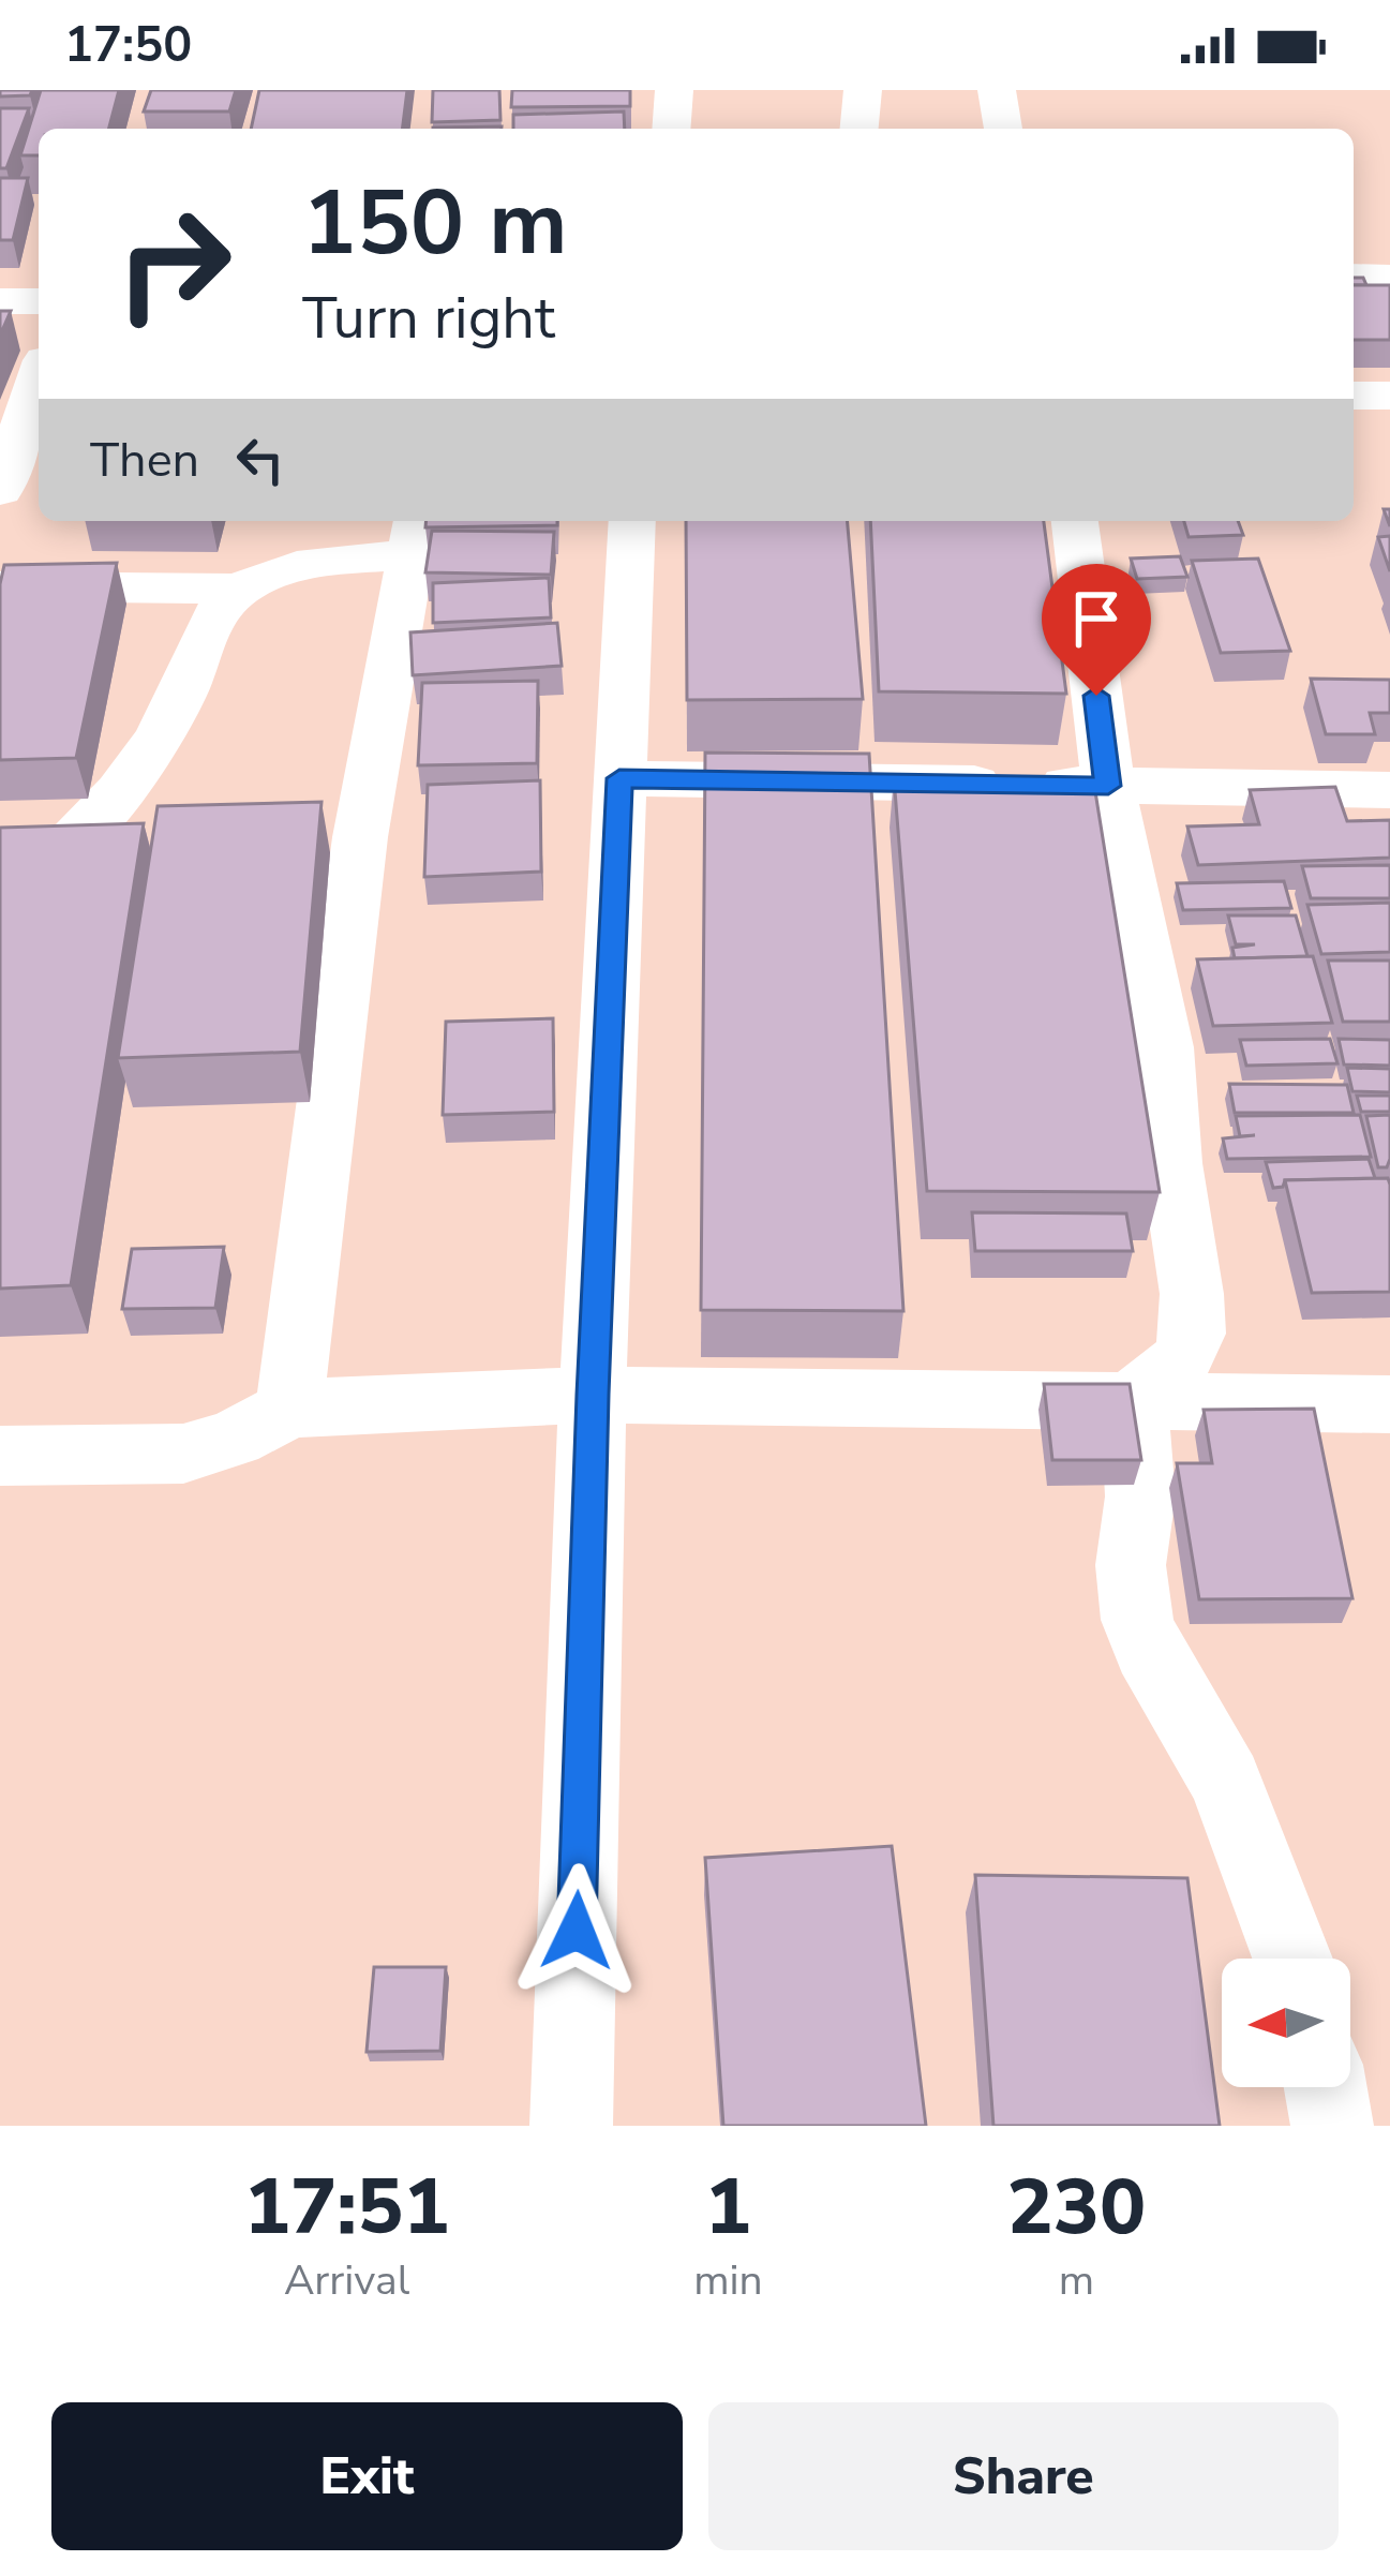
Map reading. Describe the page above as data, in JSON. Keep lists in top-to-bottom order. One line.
{"north":"left","page":{"status":"17:50","turn":["150 m","Turn right"],"then":"Then","eta":["17:51","Arrival","1","min","230","m"],"buttons":["Exit","Share"]}}
